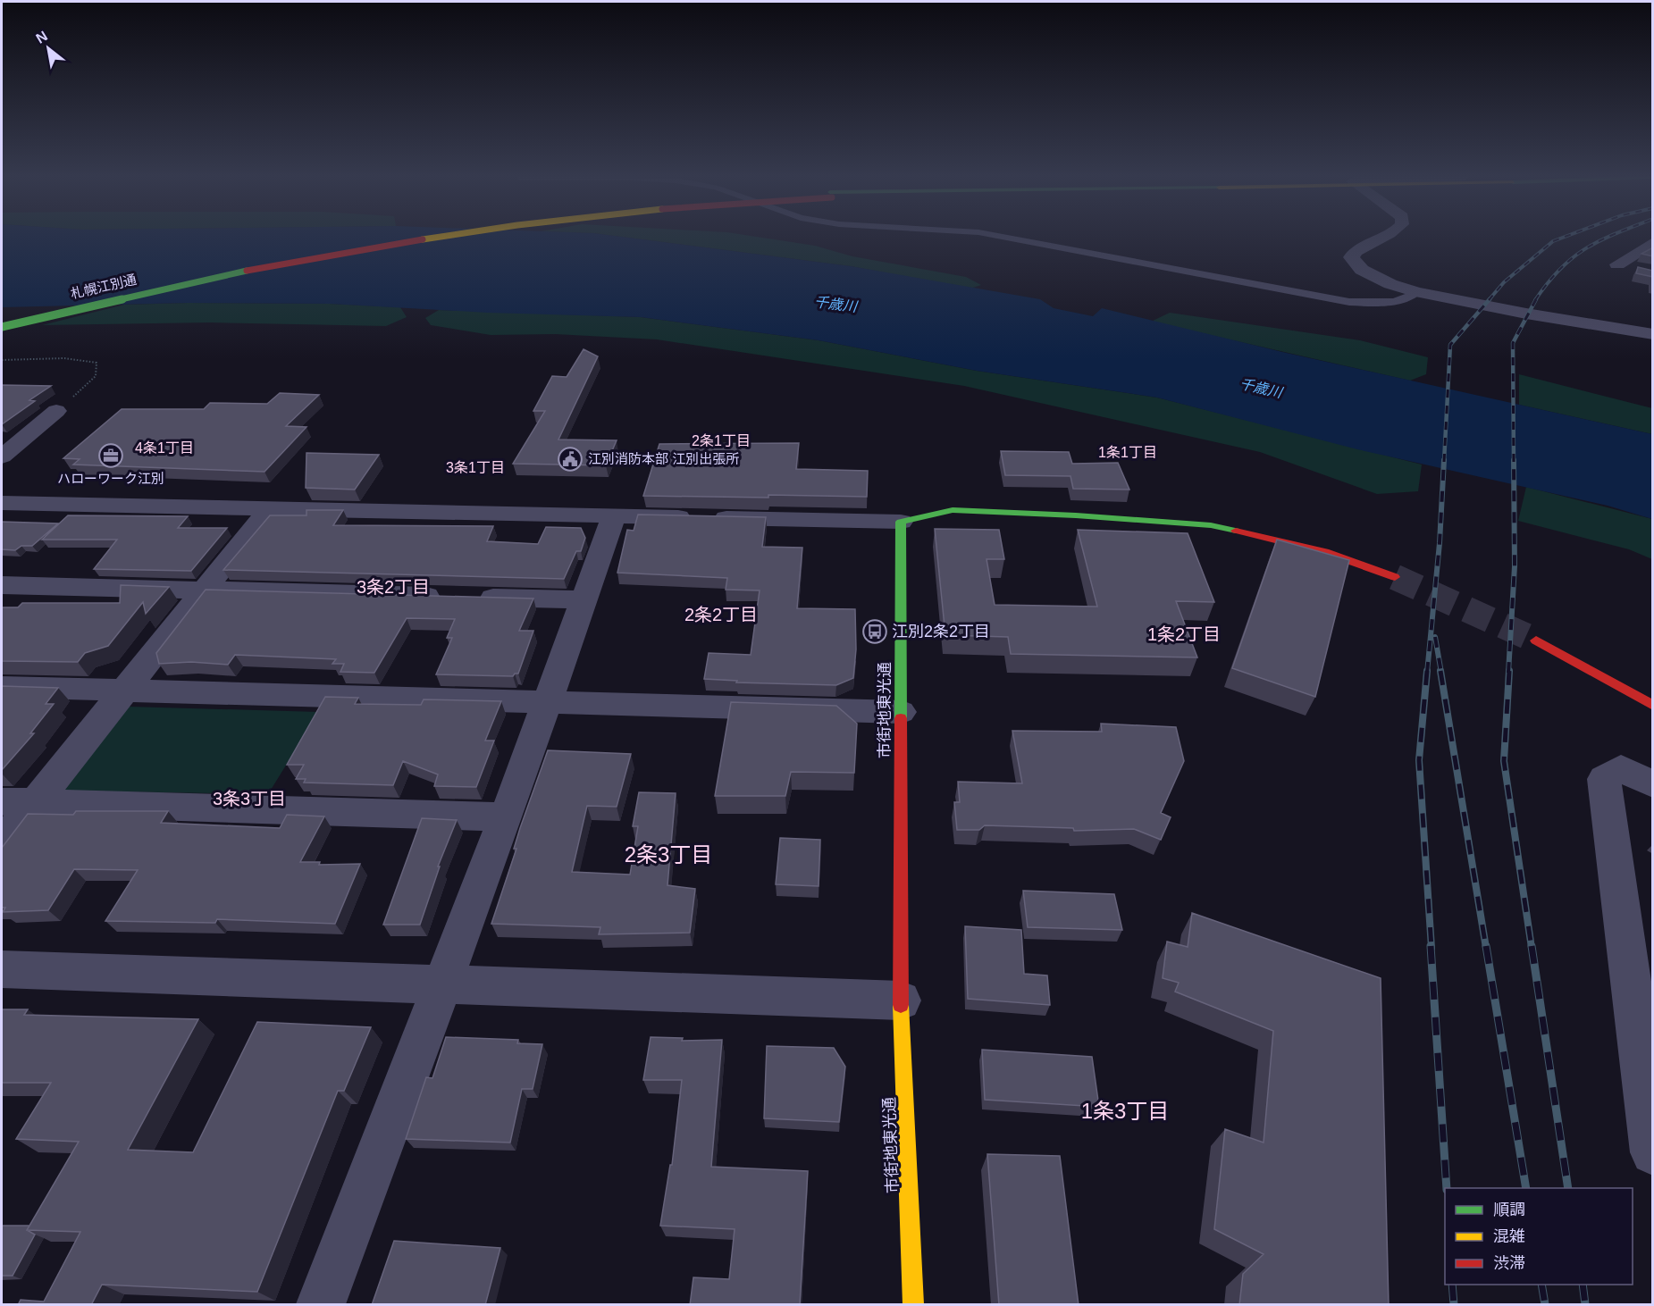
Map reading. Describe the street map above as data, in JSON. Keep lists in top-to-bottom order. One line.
{"streets":{"main road":["札幌江別通","市街地東光通"]},"districts":["2条1丁目","4条1丁目","1条1丁目","3条1丁目","3条2丁目","2条2丁目","1条2丁目","3条3丁目","2条3丁目","1条3丁目"],"water":["千歳川"],"places":{"office":["ハローワーク江別"],"public building":["江別消防本部 江別出張所"],"bus stop":["江別2条2丁目"]},"legend":["順調","混雑","渋滞"],"north":"top left"}
